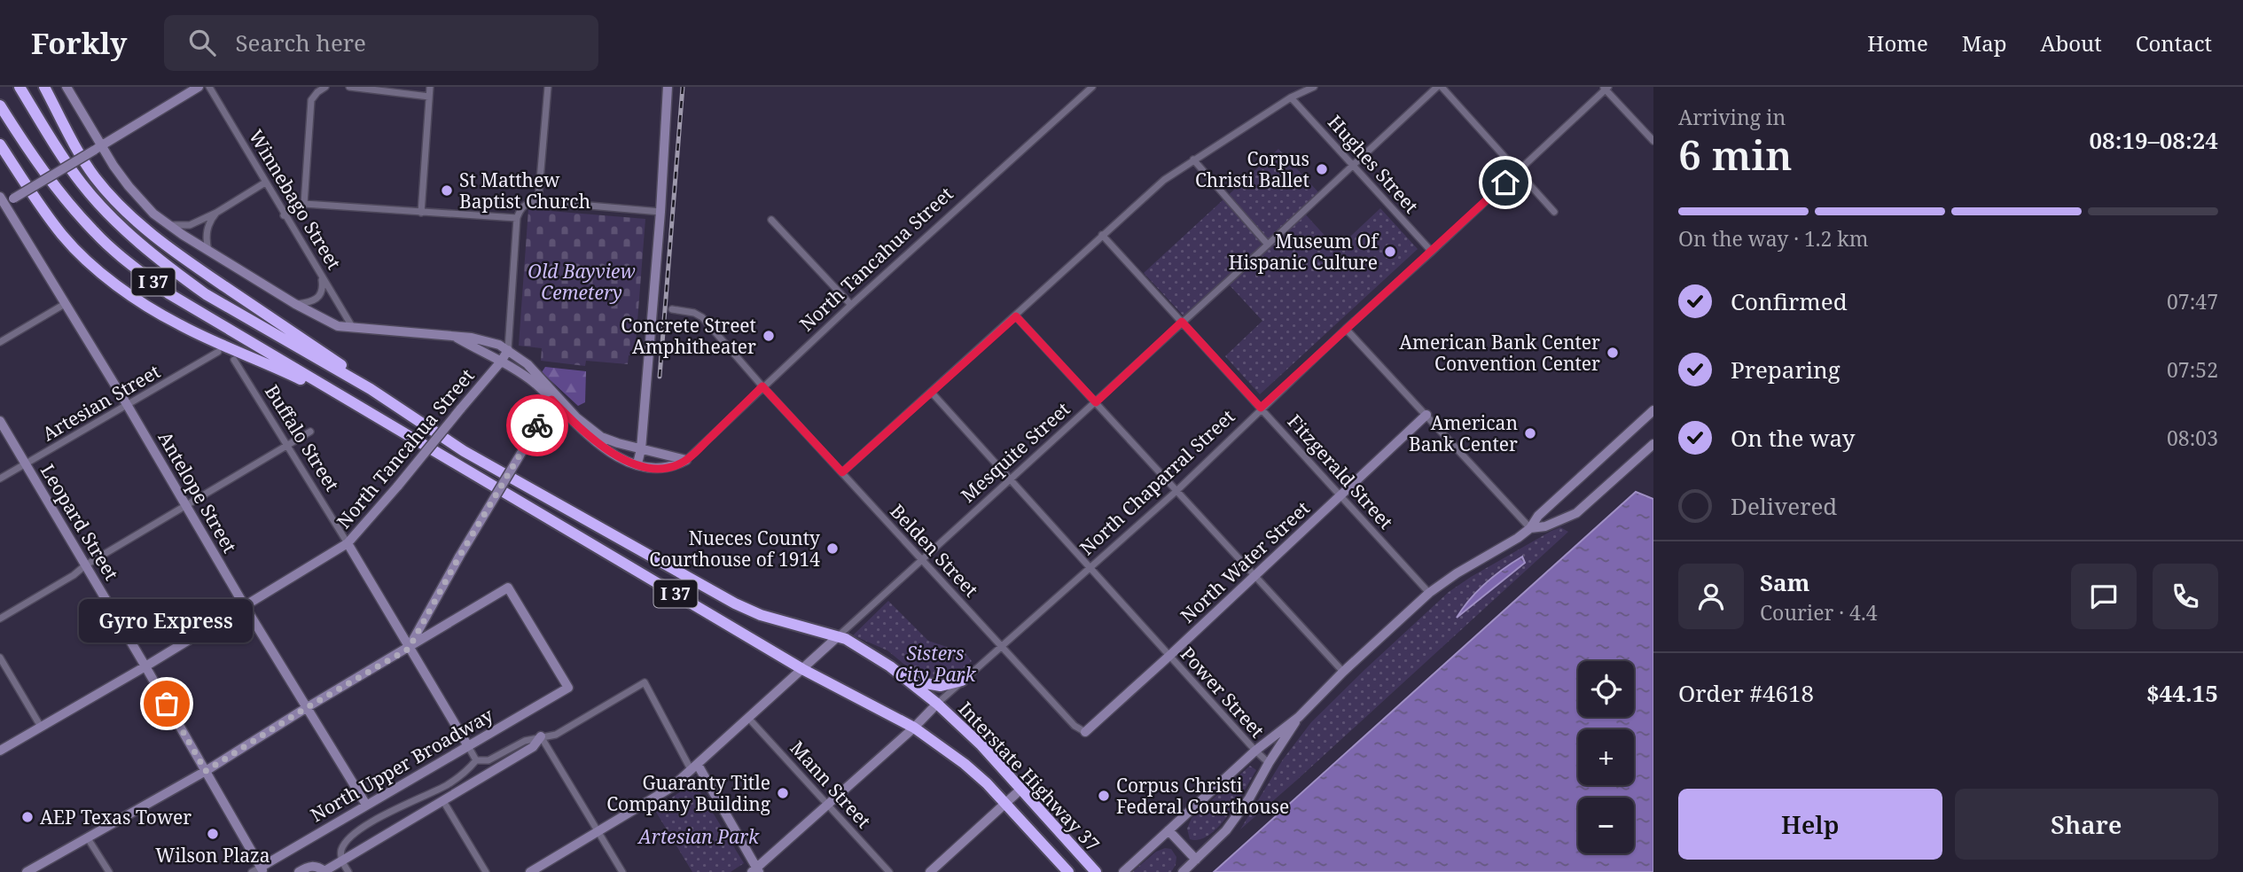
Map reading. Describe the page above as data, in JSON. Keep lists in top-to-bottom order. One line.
{"streets":{"highway":["I 37","Interstate Highway 37"],"main road":["North Tancahua Street","Buffalo Street","Mesquite Street","North Chaparral Street","Antelope Street","Leopard Street","North Water Street","North Upper Broadway"],"street":["Hughes Street","Winnebago Street","Artesian Street","Fitzgerald Street","Belden Street","Power Street","Mann Street"]},"crossings":[["Hughes Street","Mesquite Street"],["Hughes Street","North Chaparral Street"],["North Tancahua Street","Buffalo Street"],["North Tancahua Street","Antelope Street"],["North Tancahua Street","Leopard Street"],["North Tancahua Street","Belden Street"],["I 37","Mesquite Street"],["I 37","Interstate Highway 37"],["Artesian Street","Antelope Street"],["Artesian Street","Leopard Street"],["Buffalo Street","North Upper Broadway"],["Mesquite Street","Fitzgerald Street"],["Mesquite Street","Belden Street"],["Mesquite Street","Power Street"],["Mesquite Street","Interstate Highway 37"],["Mesquite Street","Mann Street"],["Fitzgerald Street","North Chaparral Street"],["Fitzgerald Street","North Water Street"],["North Chaparral Street","Belden Street"],["North Chaparral Street","Power Street"],["North Chaparral Street","Interstate Highway 37"],["North Chaparral Street","Mann Street"],["Antelope Street","North Upper Broadway"],["Leopard Street","North Upper Broadway"],["Belden Street","North Water Street"],["North Water Street","Power Street"]],"parks":["Old Bayview Cemetery","Sisters City Park","Artesian Park"],"places":["Corpus Christi Ballet","St Matthew Baptist Church","Museum Of Hispanic Culture","Concrete Street Amphitheater","American Bank Center Convention Center","American Bank Center","Nueces County Courthouse of 1914","Gyro Express","Guaranty Title Company Building","Corpus Christi Federal Courthouse","AEP Texas Tower","Wilson Plaza"],"page":{"header":"Forkly","search":"Search here","nav":["Home","Map","About","Contact"],"heading":["6 min","Arriving in","08:19–08:24"],"panel":["Sam","Courier · 4.4","Order #4618","$44.15"],"bar":"On the way · 1.2 km","list":[["Confirmed","07:47"],["Preparing","07:52"],["On the way","08:03"],"Delivered"],"bubble":"Gyro Express","map_buttons":["+","−"],"buttons":["Help","Share"]}}
